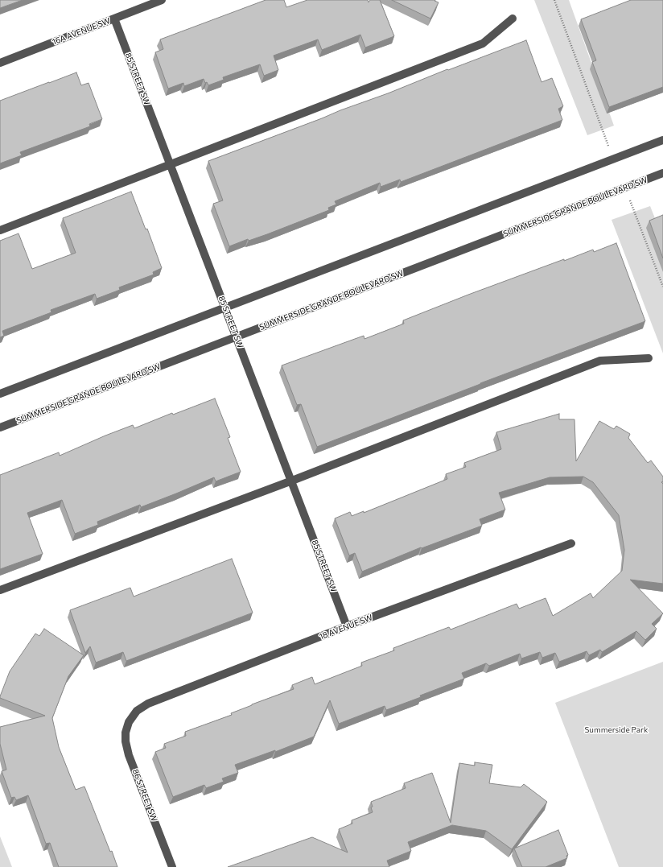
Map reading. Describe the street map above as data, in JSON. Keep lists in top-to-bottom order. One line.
{"streets":{"street":["16A AVENUE SW","85 STREET SW","SUMMERSIDE GRANDE BOULEVARD SW","18 AVENUE SW","86 STREET SW"]},"crossings":[["16A AVENUE SW","85 STREET SW"],["85 STREET SW","SUMMERSIDE GRANDE BOULEVARD SW"],["85 STREET SW","18 AVENUE SW"],["18 AVENUE SW","86 STREET SW"]],"parks":["Summerside Park"]}
